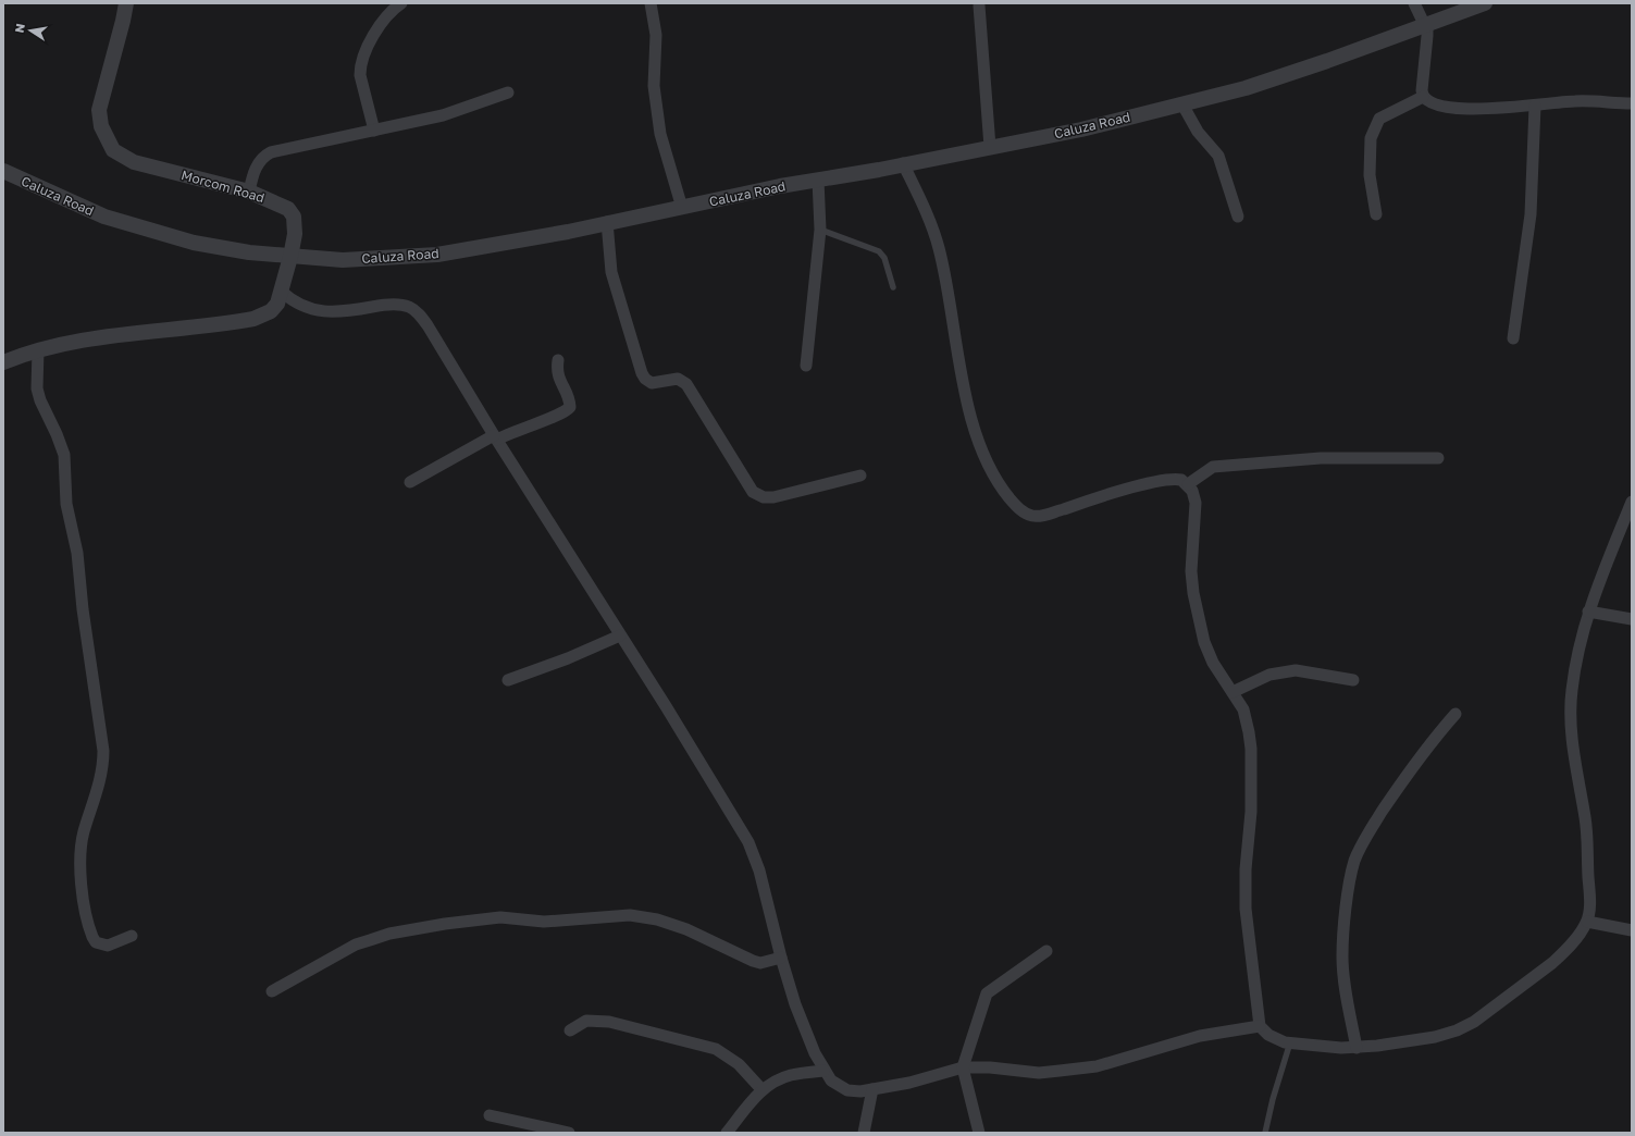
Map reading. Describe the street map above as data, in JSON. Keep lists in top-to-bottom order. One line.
{"streets":{"street":["Caluza Road","Morcom Road"]},"crossings":[["Caluza Road","Morcom Road"]],"north":"left"}
